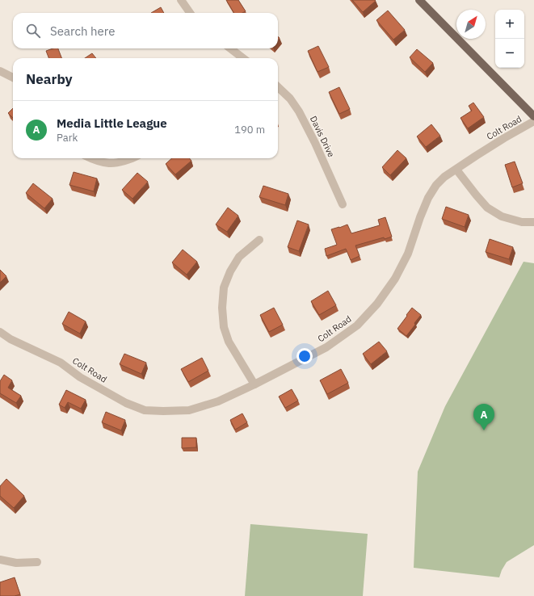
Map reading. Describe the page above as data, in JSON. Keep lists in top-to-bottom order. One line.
{"streets":{"street":["Colt Road","Davis Drive"]},"north":"top right","page":{"map_buttons":["+","−"],"search":"Search here","heading":"Nearby","list":[{"mark":"A","name":"Media Little League","note":"Park","value":"190 m"}],"pins":"A"}}
